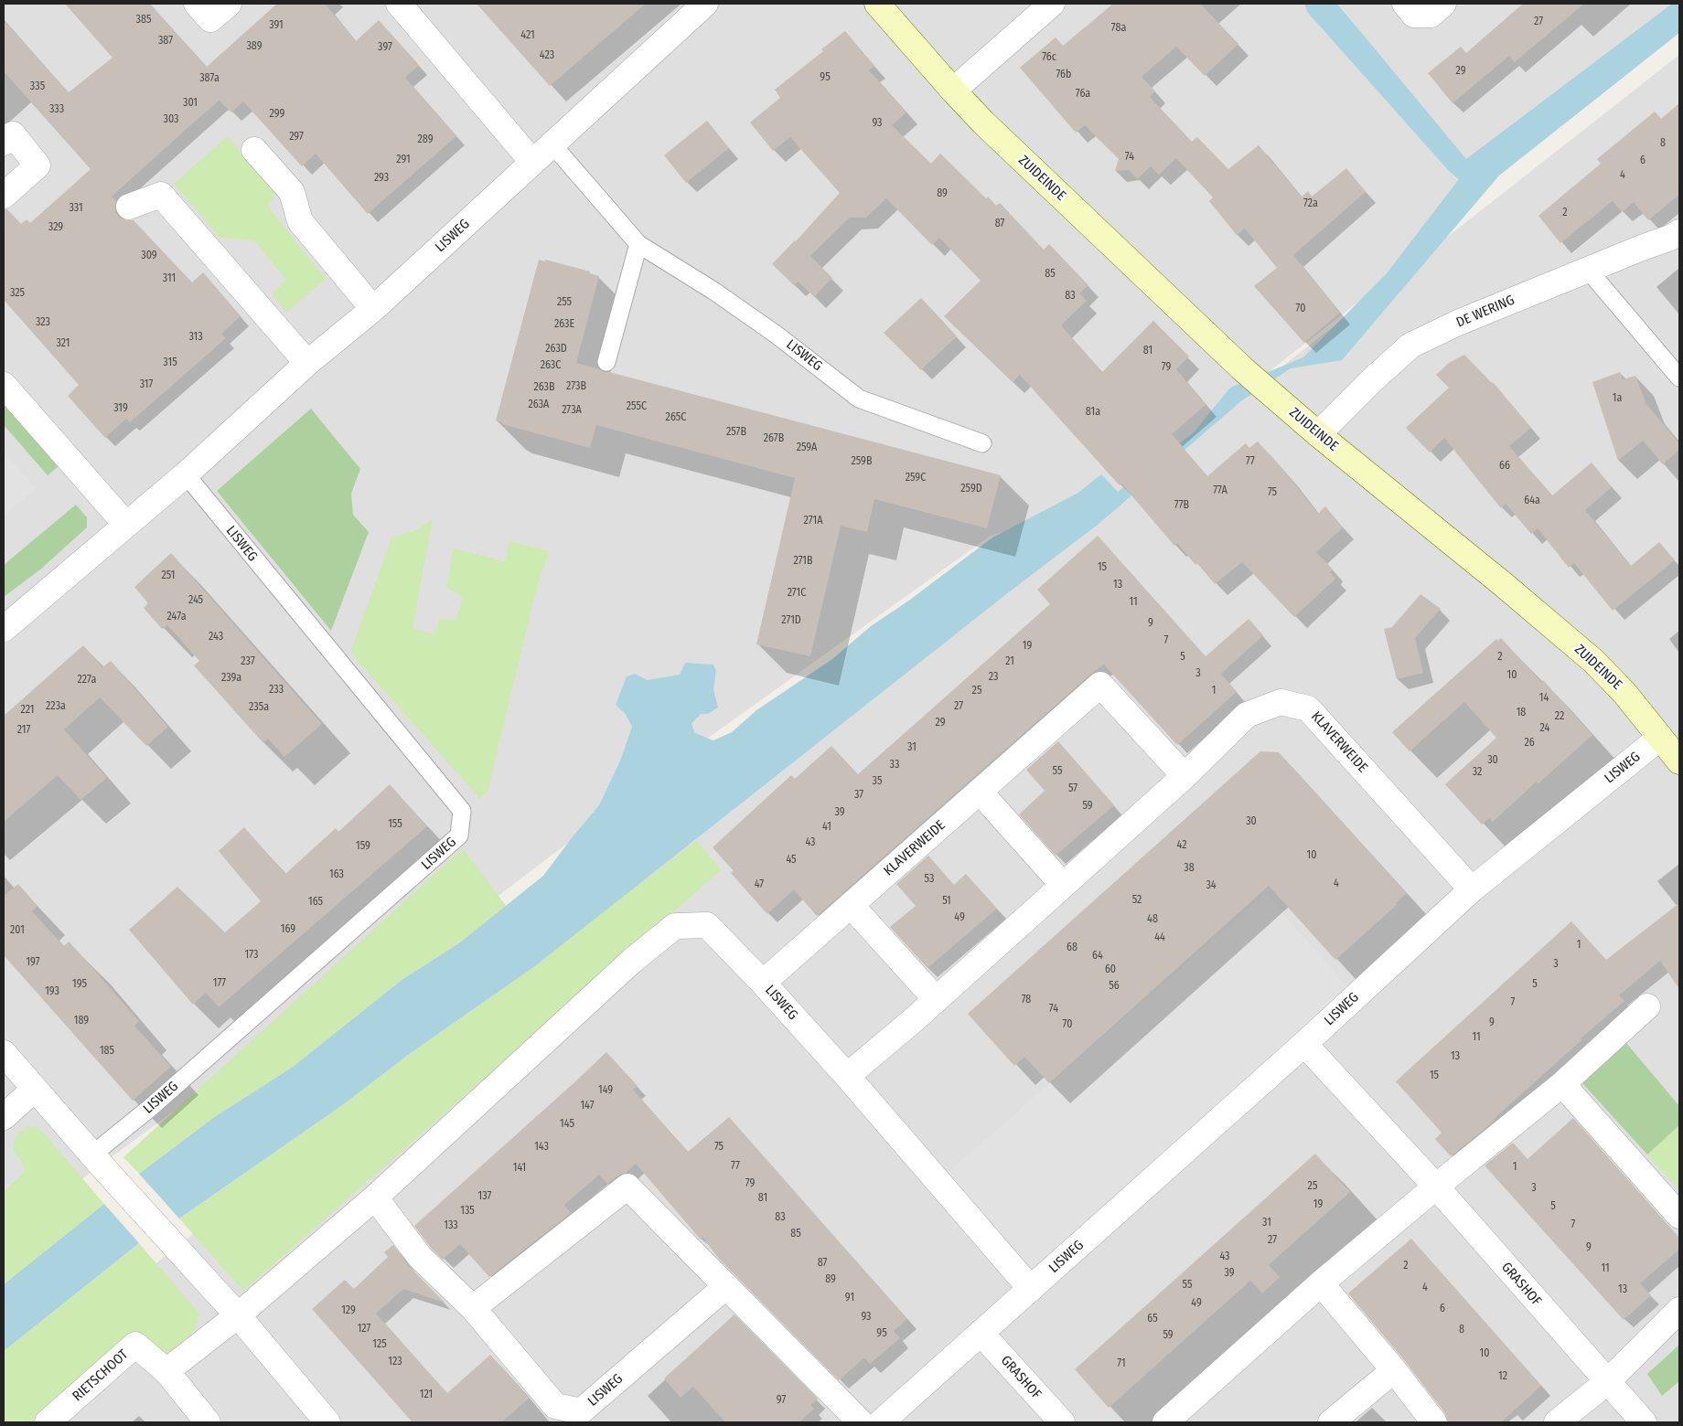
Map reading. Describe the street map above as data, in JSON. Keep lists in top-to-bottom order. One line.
{"streets":{"street":["ZUIDEINDE","LISWEG","DE WERING","KLAVERWEIDE","GRASHOF","RIETSCHOOT"]},"crossings":[["ZUIDEINDE","LISWEG"],["ZUIDEINDE","DE WERING"],["LISWEG","KLAVERWEIDE"],["LISWEG","GRASHOF"],["LISWEG","RIETSCHOOT"]],"house_numbers":["385","27","391","78a","421","387","389","397","423","76c","29","76b","95","387a","335","76a","301","333","299","303","93","297","289","8","74","291","6","4","293","89","72a","331","2","87","329","309","85","311","325","83","255","70","323","263E","313","321","263D","81","315","263C","79","317","273B","263B","1a","263A","255C","319","273A","81a","265C","257B","267B","259A","259B","77","66","259C","259D","77A","75","64a","77B","271A","271B","15","251","13","271C","245","11","247a","271D","9","243","7","19","5","2","237","21","3","10","23","239a","227a","233","25","1","14","223a","27","235a","221","18","22","29","24","217","26","31","30","33","55","32","35","57","37","59","39","30","155","41","43","42","159","10","45","38","163","53","4","47","34","52","51","165","49","48","169","201","44","1","68","173","64","197","3","60","177","195","5","56","193","78","7","74","189","9","70","11","185","13","15","149","147","145","143","75","77","1","141","79","25","3","137","81","19","5","135","83","31","7","133","85","27","9","43","87","2","11","39","89","55","4","13","91","49","6","129","93","65","127","8","95","59","125","10","123","71","12","121","97"]}
